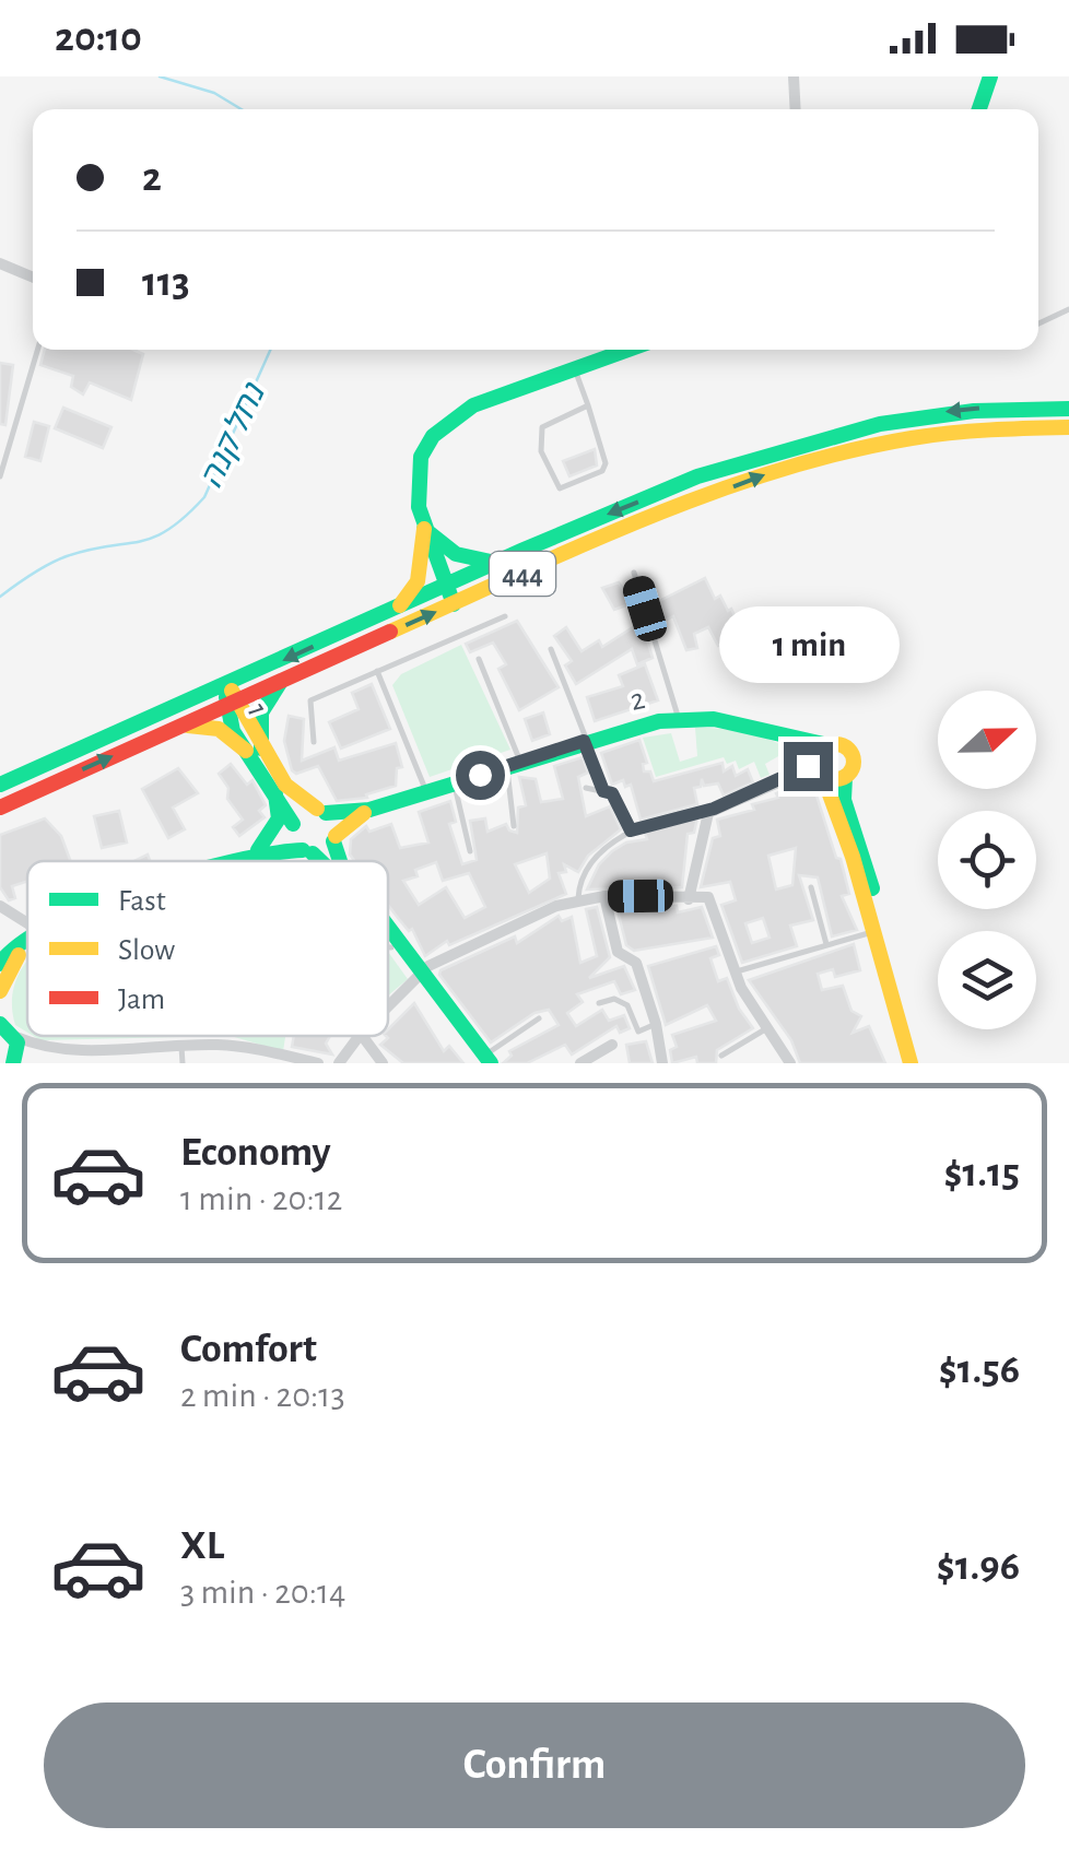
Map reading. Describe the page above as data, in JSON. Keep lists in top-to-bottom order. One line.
{"streets":{"main road":["444","2","1"]},"crossings":[["444","1"],["2","1"]],"water":["נחל קנה"],"legend":["Fast","Slow","Jam"],"north":"right","page":{"status":"20:10","banner":["2","113"],"bubble":"1 min","list":[{"name":"Economy","note":"1 min · 20:12","value":"$1.15"},{"name":"Comfort","note":"2 min · 20:13","value":"$1.56"},{"name":"XL","note":"3 min · 20:14","value":"$1.96"}],"buttons":"Confirm"}}
